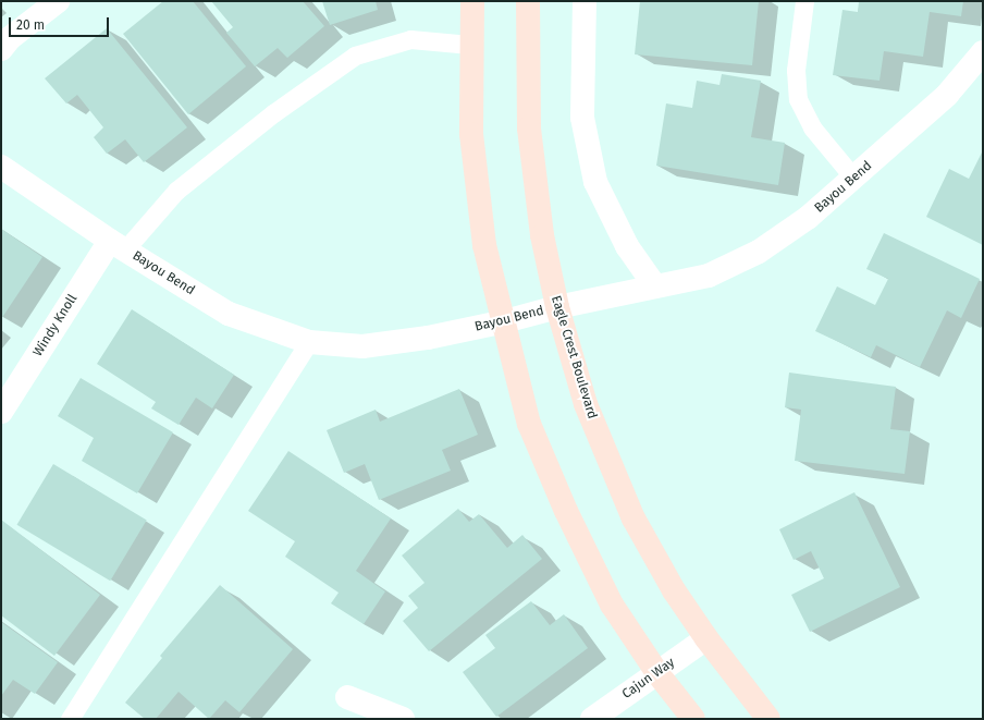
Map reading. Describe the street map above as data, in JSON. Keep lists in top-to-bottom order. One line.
{"streets":{"main road":["Eagle Crest Boulevard"],"street":["Bayou Bend","Windy Knoll","Cajun Way"]},"crossings":[["Bayou Bend","Windy Knoll"],["Bayou Bend","Eagle Crest Boulevard"],["Eagle Crest Boulevard","Cajun Way"]],"scale_bar":"20 m"}
